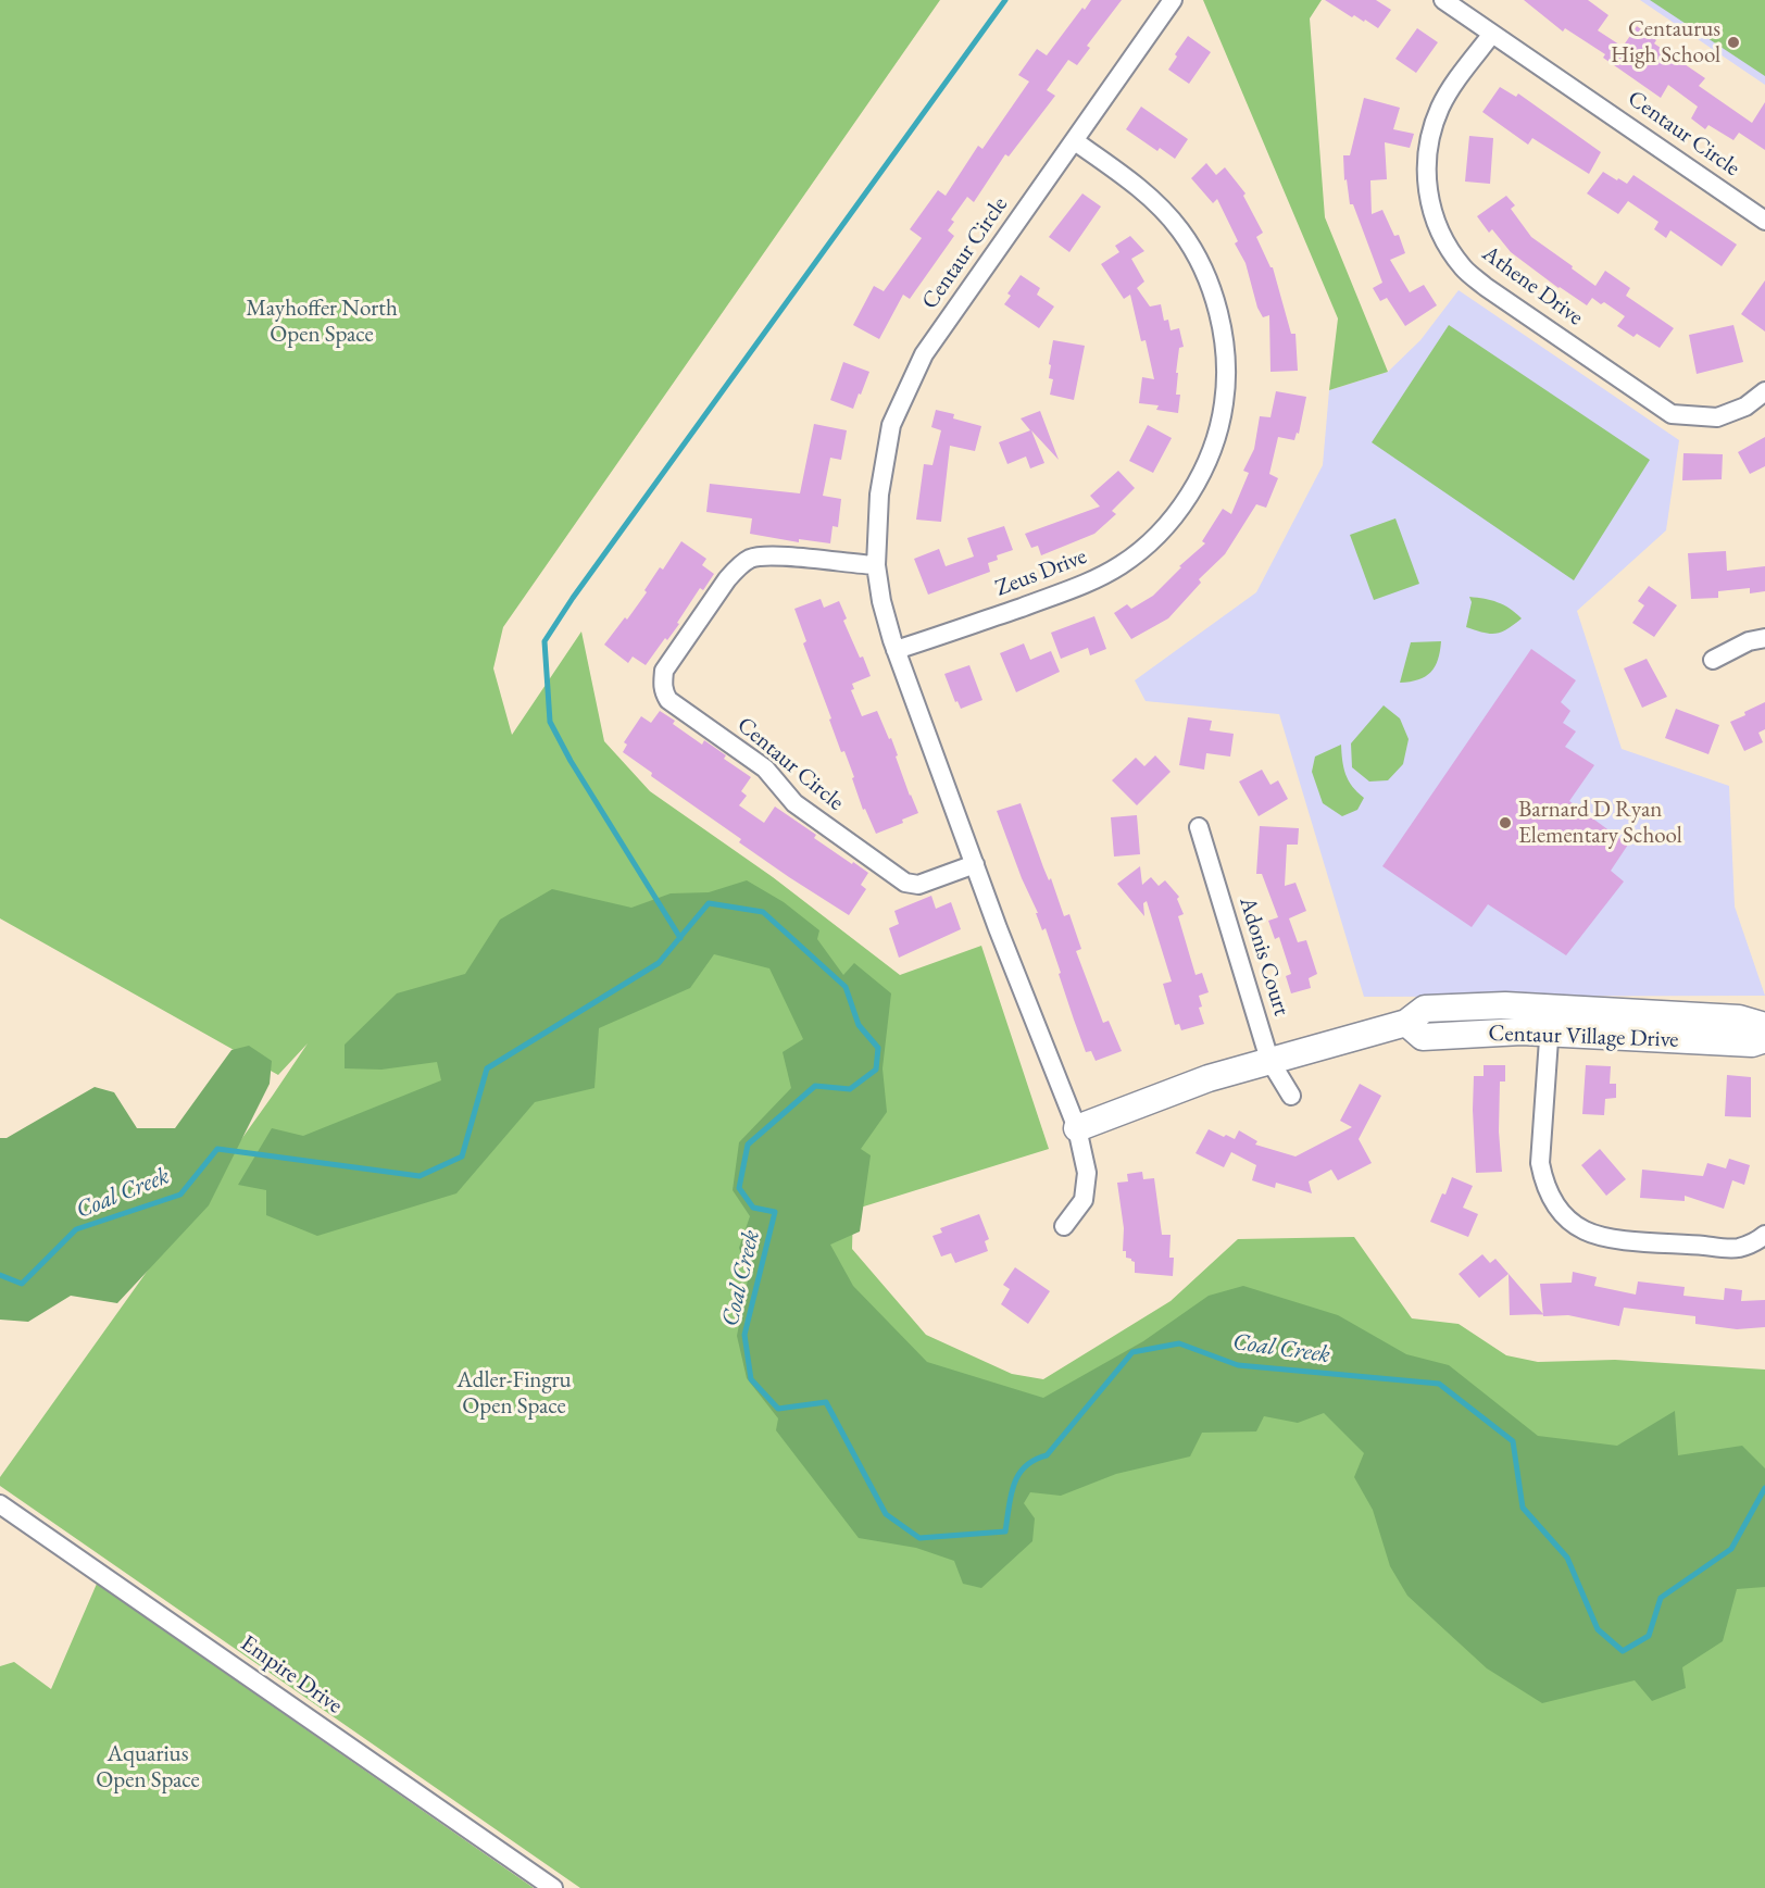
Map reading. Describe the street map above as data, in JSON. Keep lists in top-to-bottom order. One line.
{"streets":{"street":["Centaur Circle","Athene Drive","Zeus Drive","Adonis Court","Centaur Village Drive","Empire Drive"]},"crossings":[["Centaur Circle","Athene Drive"],["Centaur Circle","Zeus Drive"],["Centaur Circle","Centaur Village Drive"],["Adonis Court","Centaur Village Drive"]],"water":["Coal Creek"],"parks":["Mayhoffer North Open Space","Adler-Fingru Open Space","Aquarius Open Space"],"places":["Centaurus High School","Barnard D Ryan Elementary School"]}
